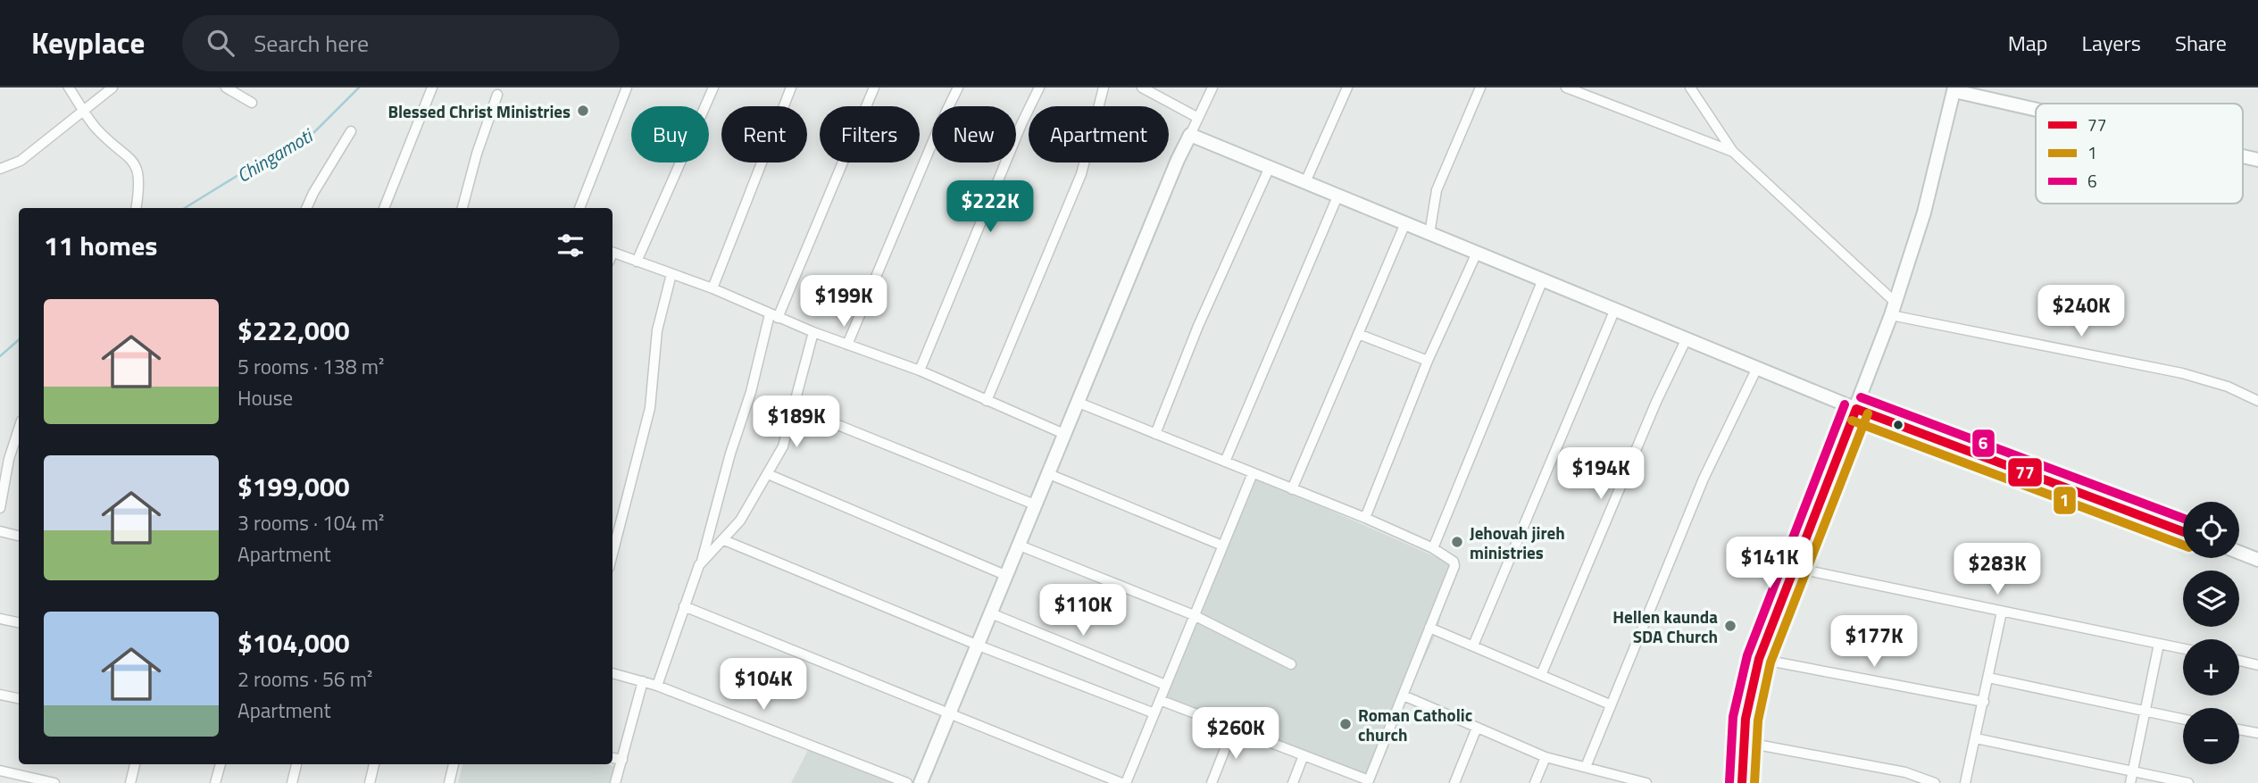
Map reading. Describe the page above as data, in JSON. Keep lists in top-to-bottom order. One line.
{"water":["Chingamoti"],"places":["Blessed Christ Ministries","Jehovah jireh ministries","Hellen kaunda SDA Church","Roman Catholic church"],"lines":["transit line 6","transit line 77","transit line 1"],"legend":["77","1","6"],"page":{"header":"Keyplace","search":"Search here","nav":["Map","Layers","Share"],"chip":["Buy","Rent","Filters","New","Apartment"],"price":["$222K","$199K","$240K","$189K","$194K","$141K","$283K","$110K","$177K","$104K","$260K"],"heading":"11 homes","list":[{"name":"$222,000","note":"5 rooms · 138 m² · House"},{"name":"$199,000","note":"3 rooms · 104 m² · Apartment"},{"name":"$104,000","note":"2 rooms · 56 m² · Apartment"}],"map_buttons":["+","−"]}}
